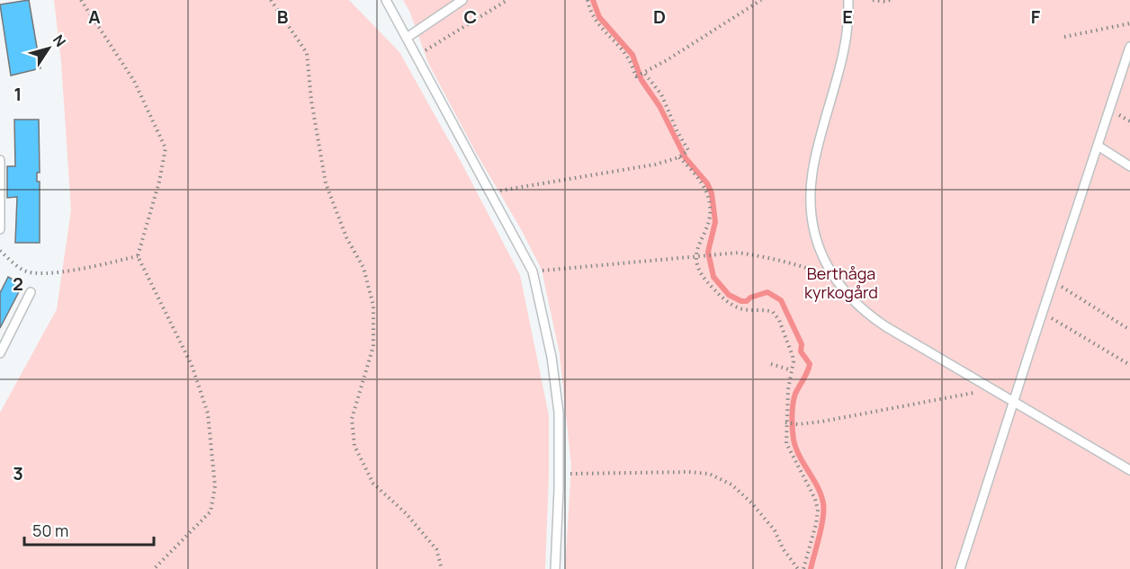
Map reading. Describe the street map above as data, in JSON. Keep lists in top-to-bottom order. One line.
{"parks":["Berthåga kyrkogård"],"scale_bar":"50 m","north":"top right","grid":{"columns":["A","B","C","D","E","F"],"rows":["1","2","3"]}}
